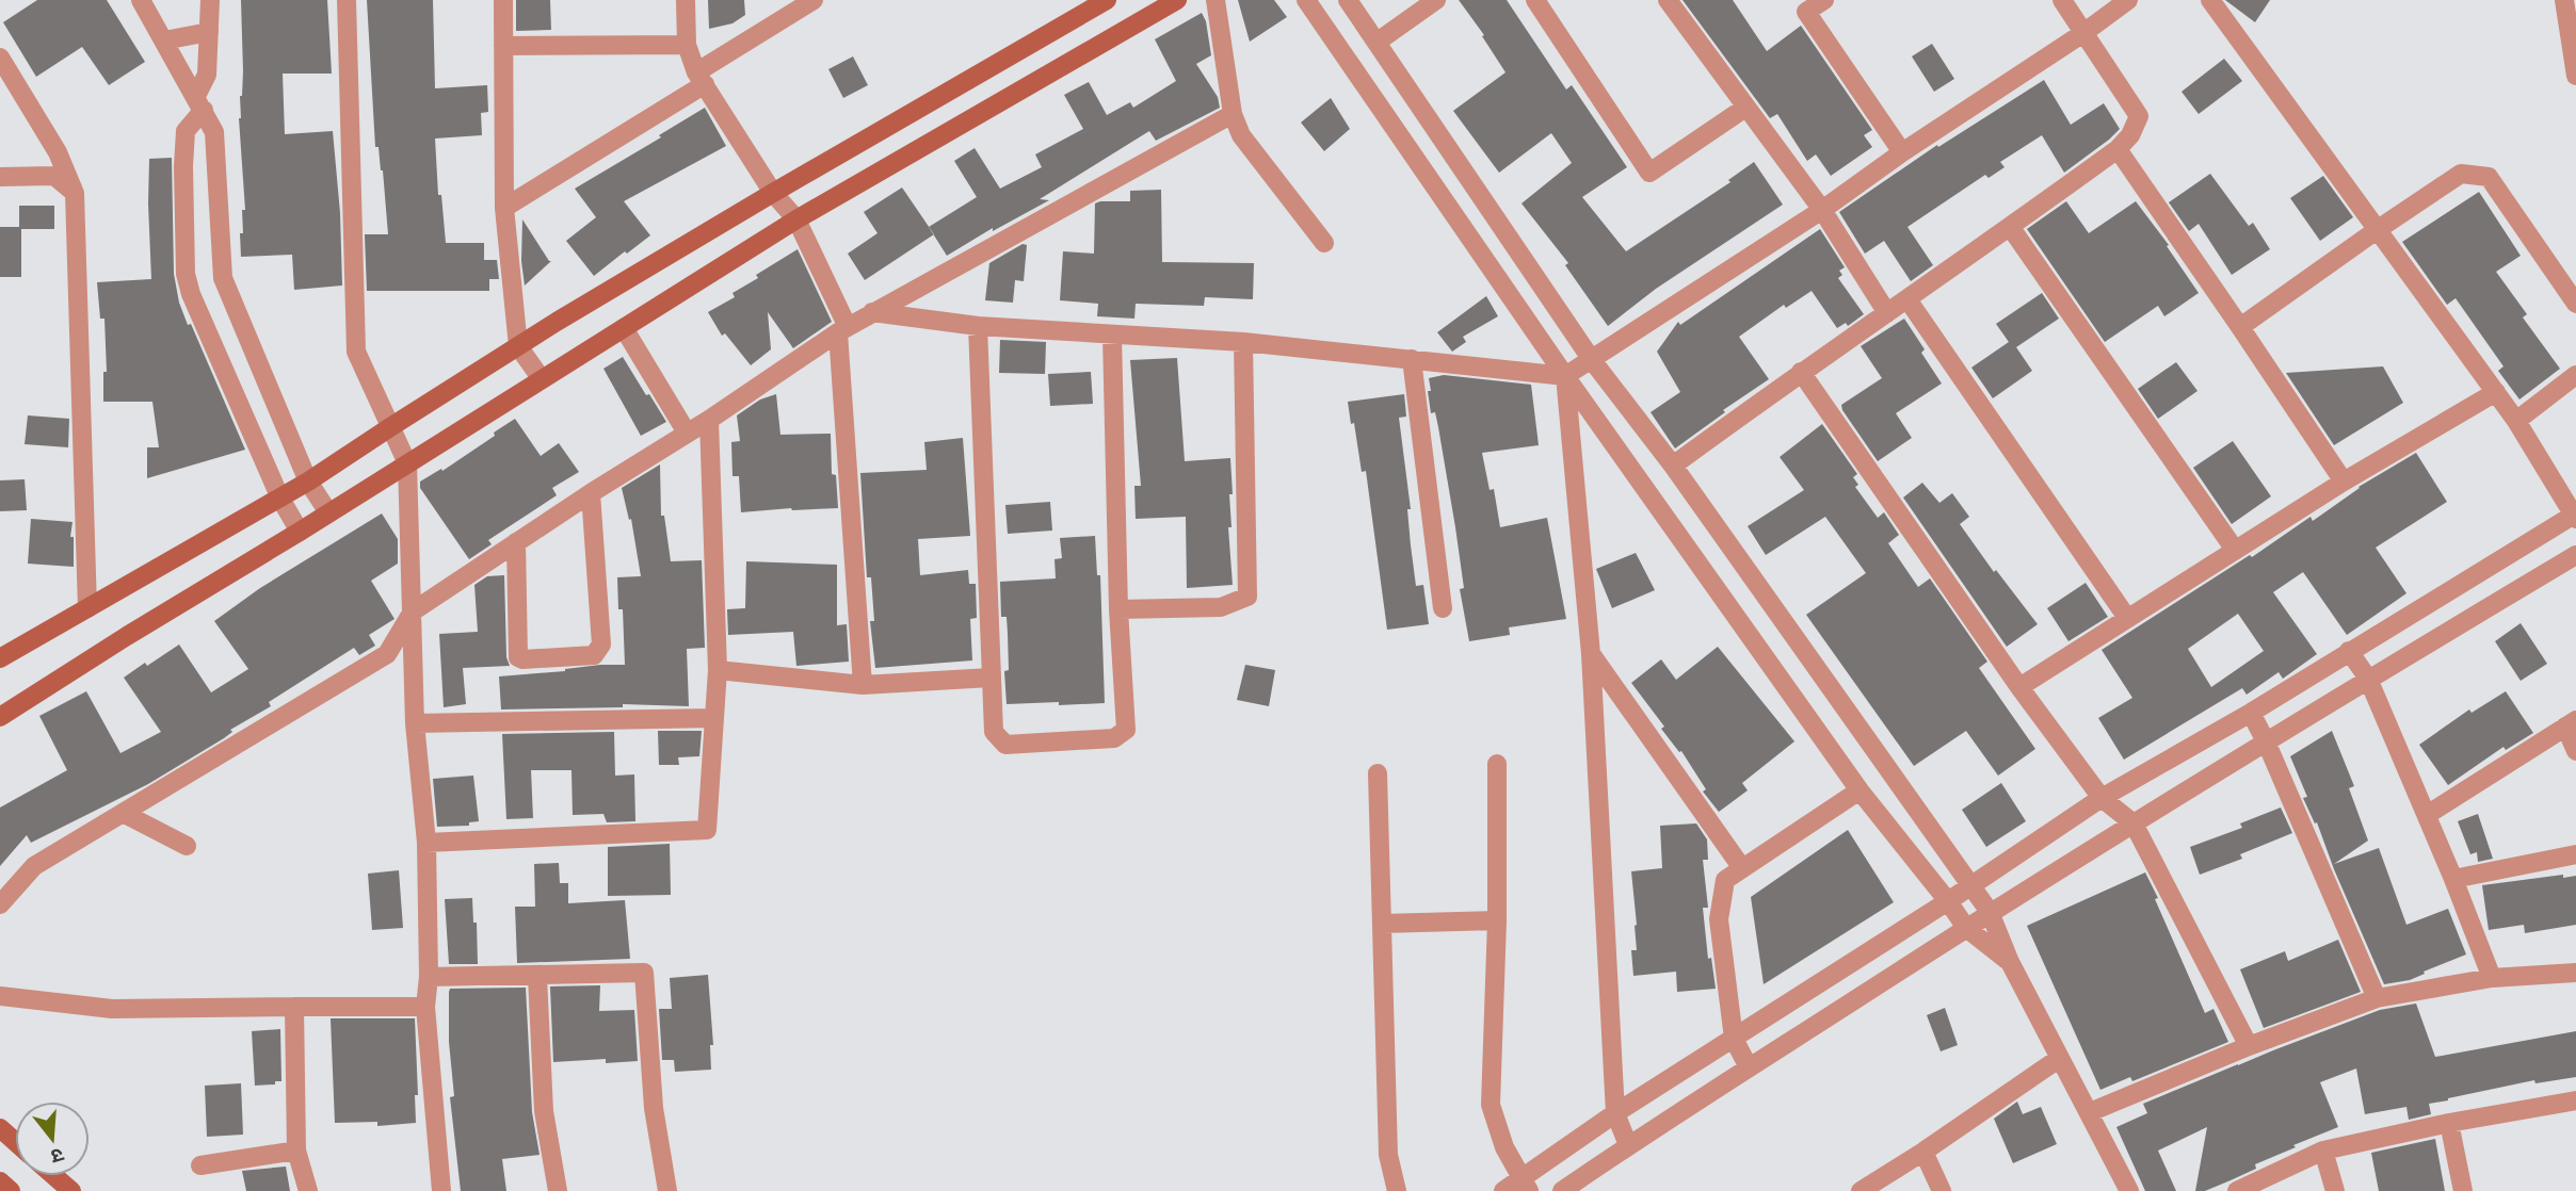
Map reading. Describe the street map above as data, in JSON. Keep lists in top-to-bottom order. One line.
{"north":"bottom"}
